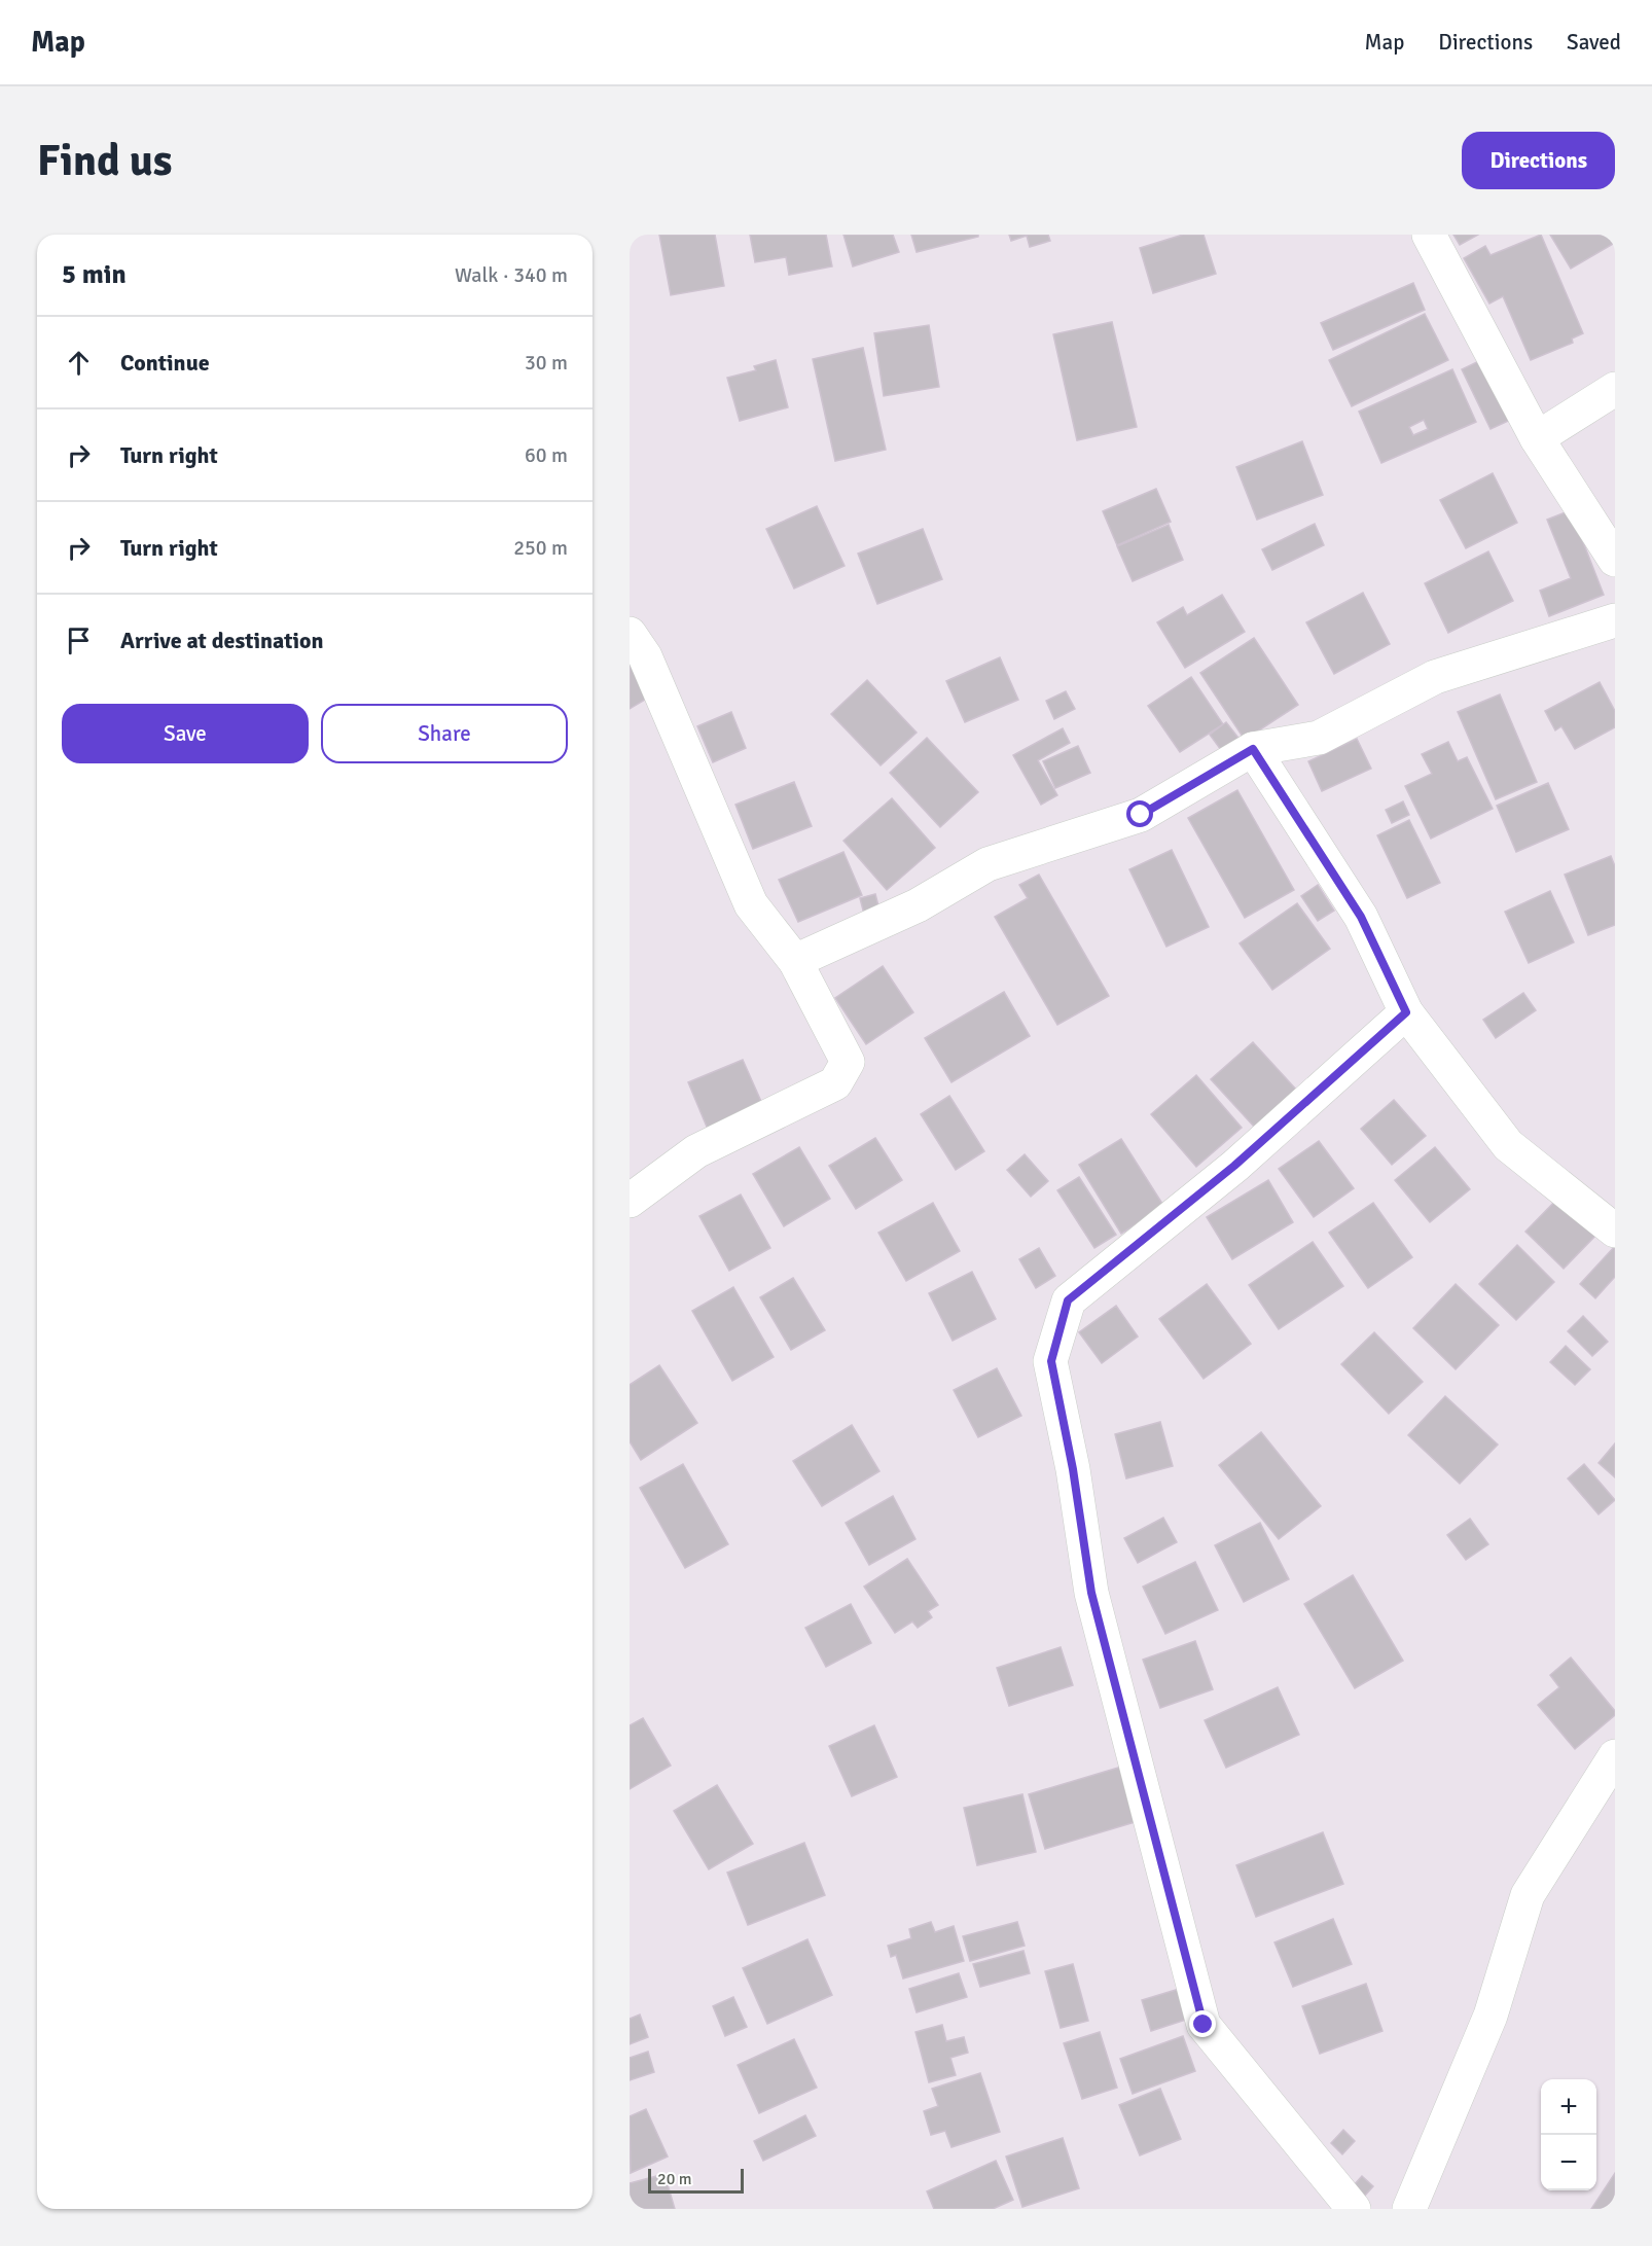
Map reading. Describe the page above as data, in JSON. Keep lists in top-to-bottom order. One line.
{"scale_bar":"20 m","page":{"header":"Map","nav":["Map","Directions","Saved"],"buttons":["Directions",["Save","Share"]],"title":"Find us","heading":["5 min","Walk · 340 m"],"list":[["Continue","30 m"],["Turn right","60 m"],["Turn right","250 m"],"Arrive at destination"],"map_buttons":["+","−"],"scale":"20 m"}}
